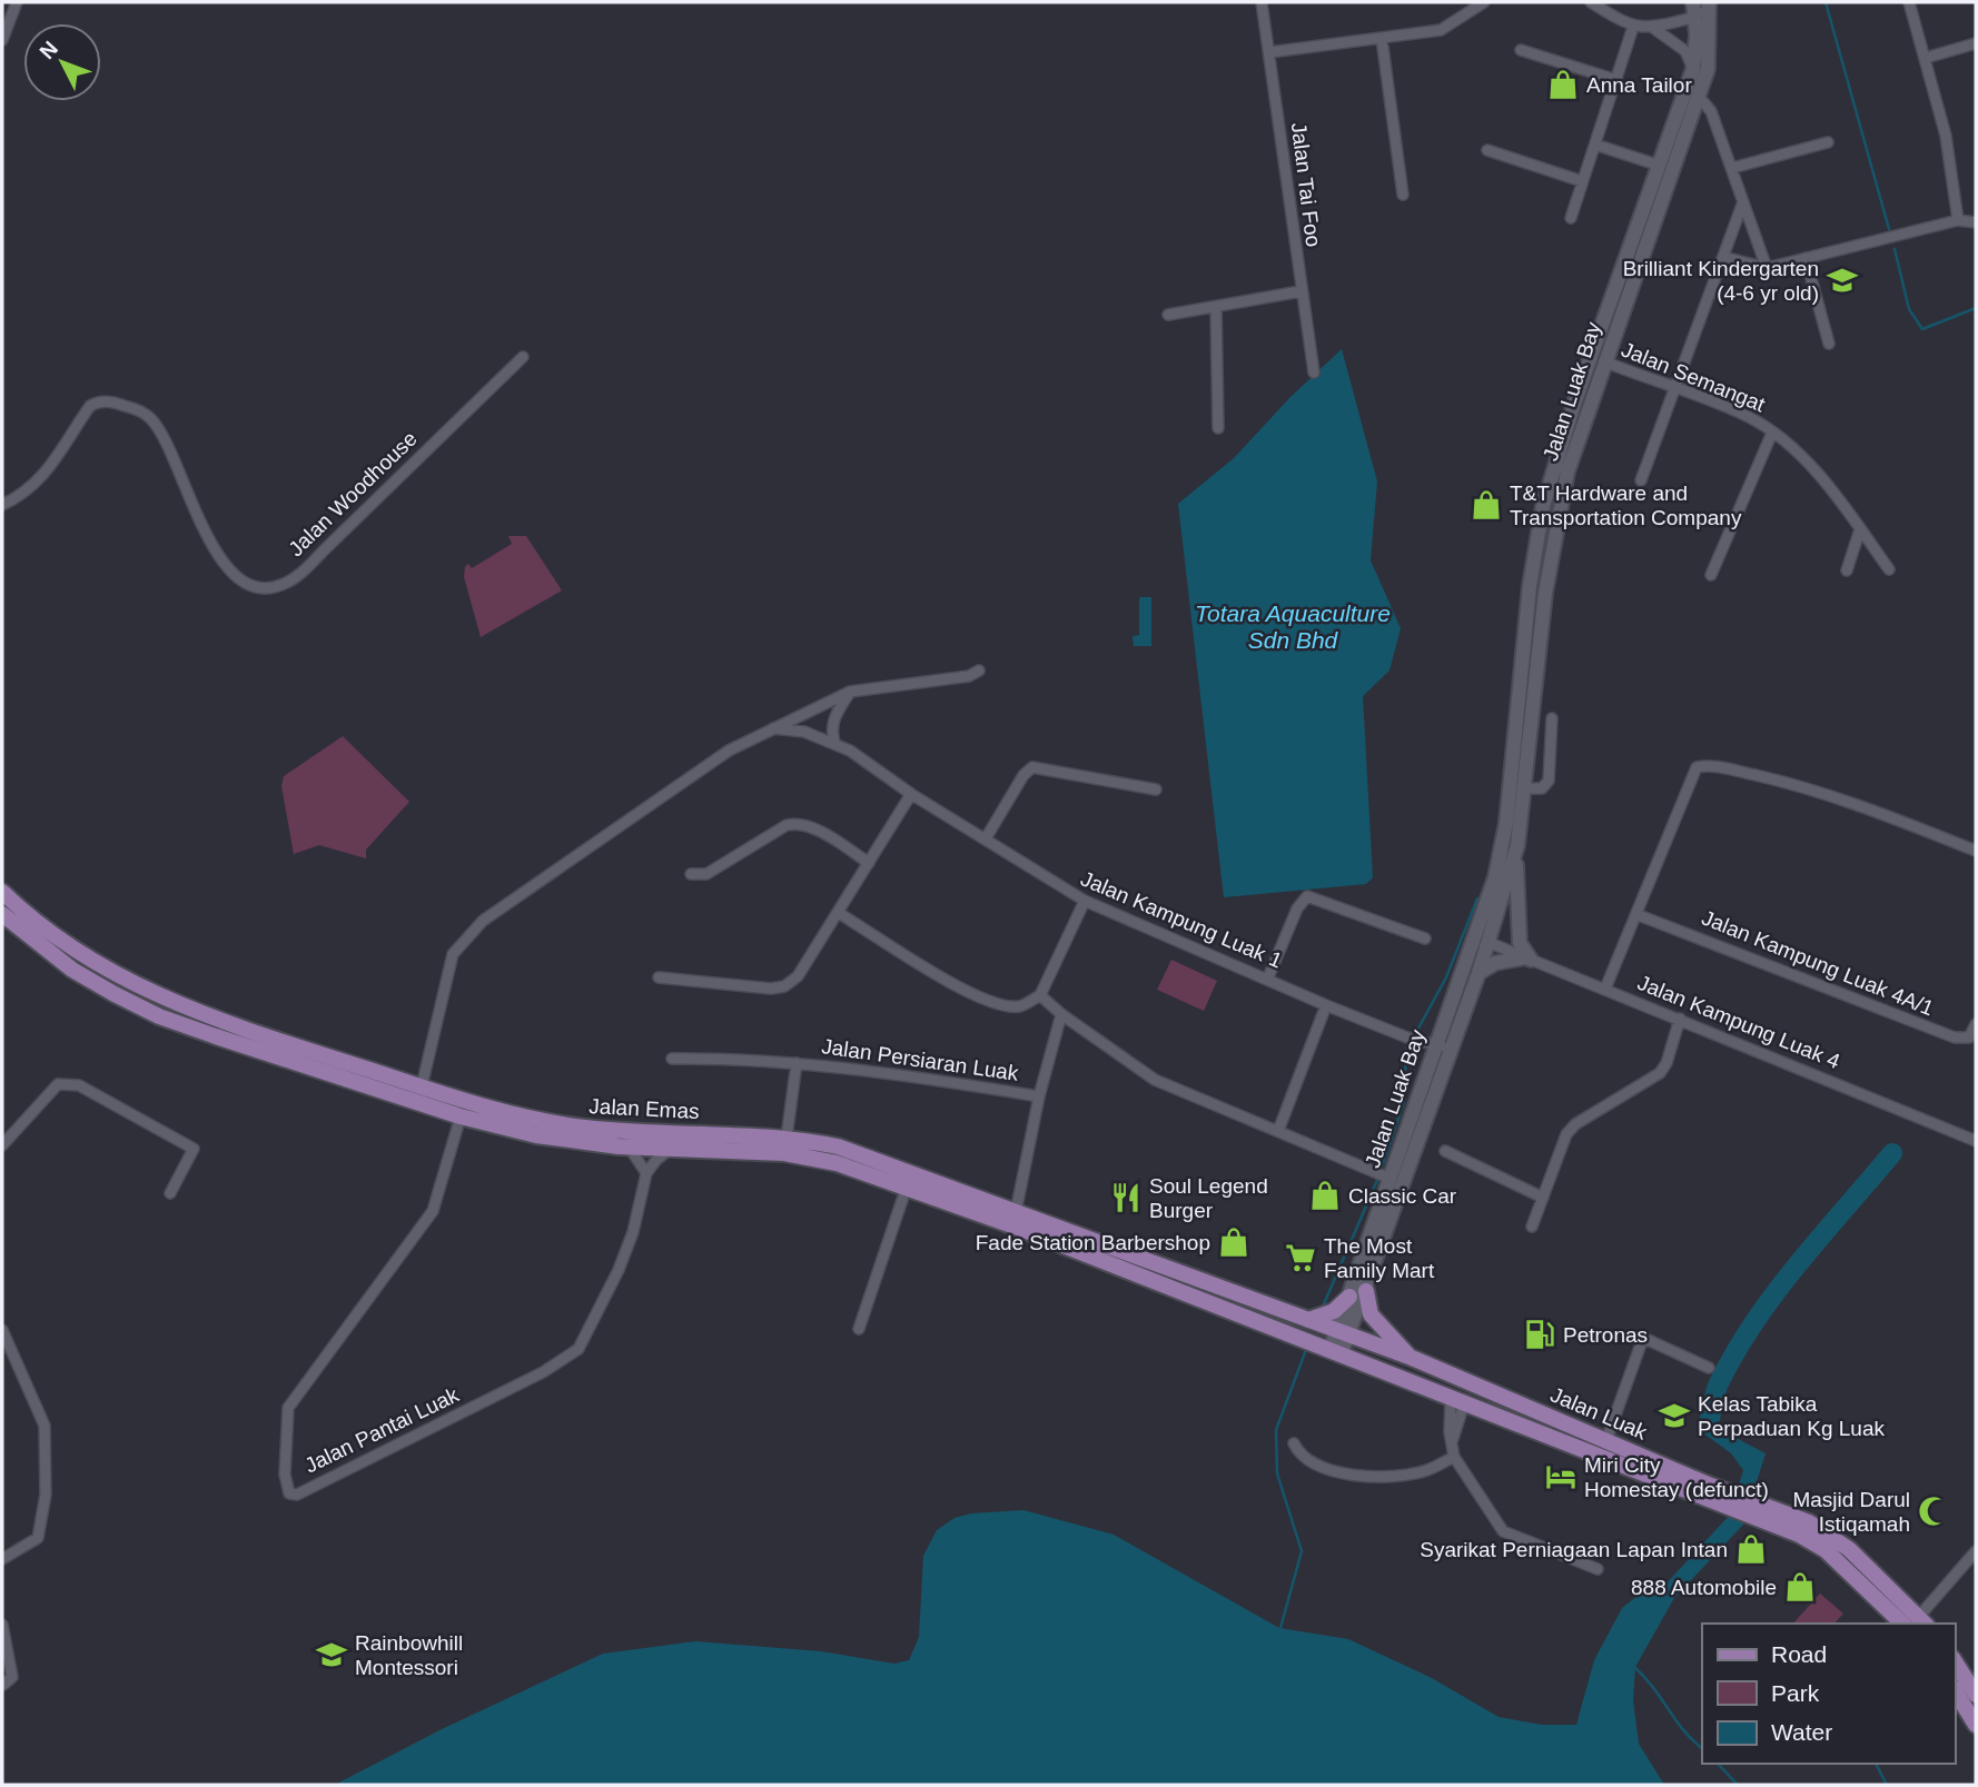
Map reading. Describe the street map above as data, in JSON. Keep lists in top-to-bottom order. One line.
{"streets":{"main road":["Jalan Emas","Jalan Luak"],"street":["Jalan Tai Foo","Jalan Semangat","Jalan Luak Bay","Jalan Woodhouse","Jalan Kampung Luak 1","Jalan Kampung Luak 4A/1","Jalan Kampung Luak 4","Jalan Persiaran Luak","Jalan Pantai Luak"]},"crossings":[["Jalan Semangat","Jalan Luak Bay"],["Jalan Luak Bay","Jalan Kampung Luak 1"],["Jalan Luak Bay","Jalan Kampung Luak 4"],["Jalan Luak Bay","Jalan Luak"],["Jalan Persiaran Luak","Jalan Emas"],["Jalan Emas","Jalan Luak"],["Jalan Emas","Jalan Pantai Luak"]],"water":["Totara Aquaculture Sdn Bhd"],"places":{"shop":["Anna Tailor","T&T Hardware and Transportation Company","Classic Car","Fade Station Barbershop","Syarikat Perniagaan Lapan Intan","888 Automobile"],"school or university":["Brilliant Kindergarten (4-6 yr old)","Kelas Tabika Perpaduan Kg Luak","Rainbowhill Montessori"],"restaurant":["Soul Legend Burger"],"supermarket":["The Most Family Mart"],"fuel station":["Petronas"],"hotel":["Miri City Homestay (defunct)"],"mosque":["Masjid Darul Istiqamah"]},"legend":["Road","Park","Water"],"north":"top left"}
